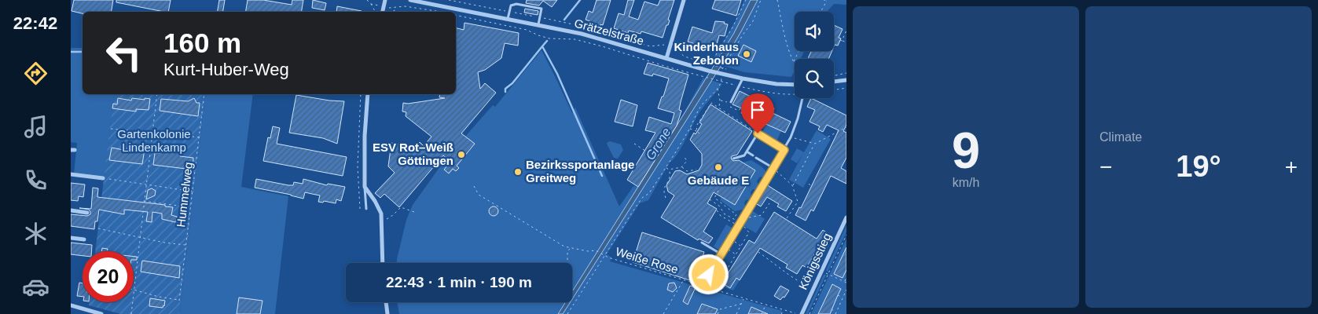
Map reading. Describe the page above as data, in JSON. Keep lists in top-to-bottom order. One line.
{"streets":{"street":["Grätzelstraße","Königsstieg"],"path":["Hummelweg","Weiße Rose"]},"water":["Grone"],"parks":["Gartenkolonie Lindenkamp"],"places":["Kinderhaus Zebolon","ESV Rot–Weìß Göttingen","Gebäude E","Bezirkssportanlage Greitweg"],"page":{"tabs":"22:42","tile":[["9","km/h"],"Climate"],"turn":["160 m","Kurt-Huber-Weg"],"heat":["−","19°","+"],"limit":"20","trip":"22:43 · 1 min · 190 m"}}
